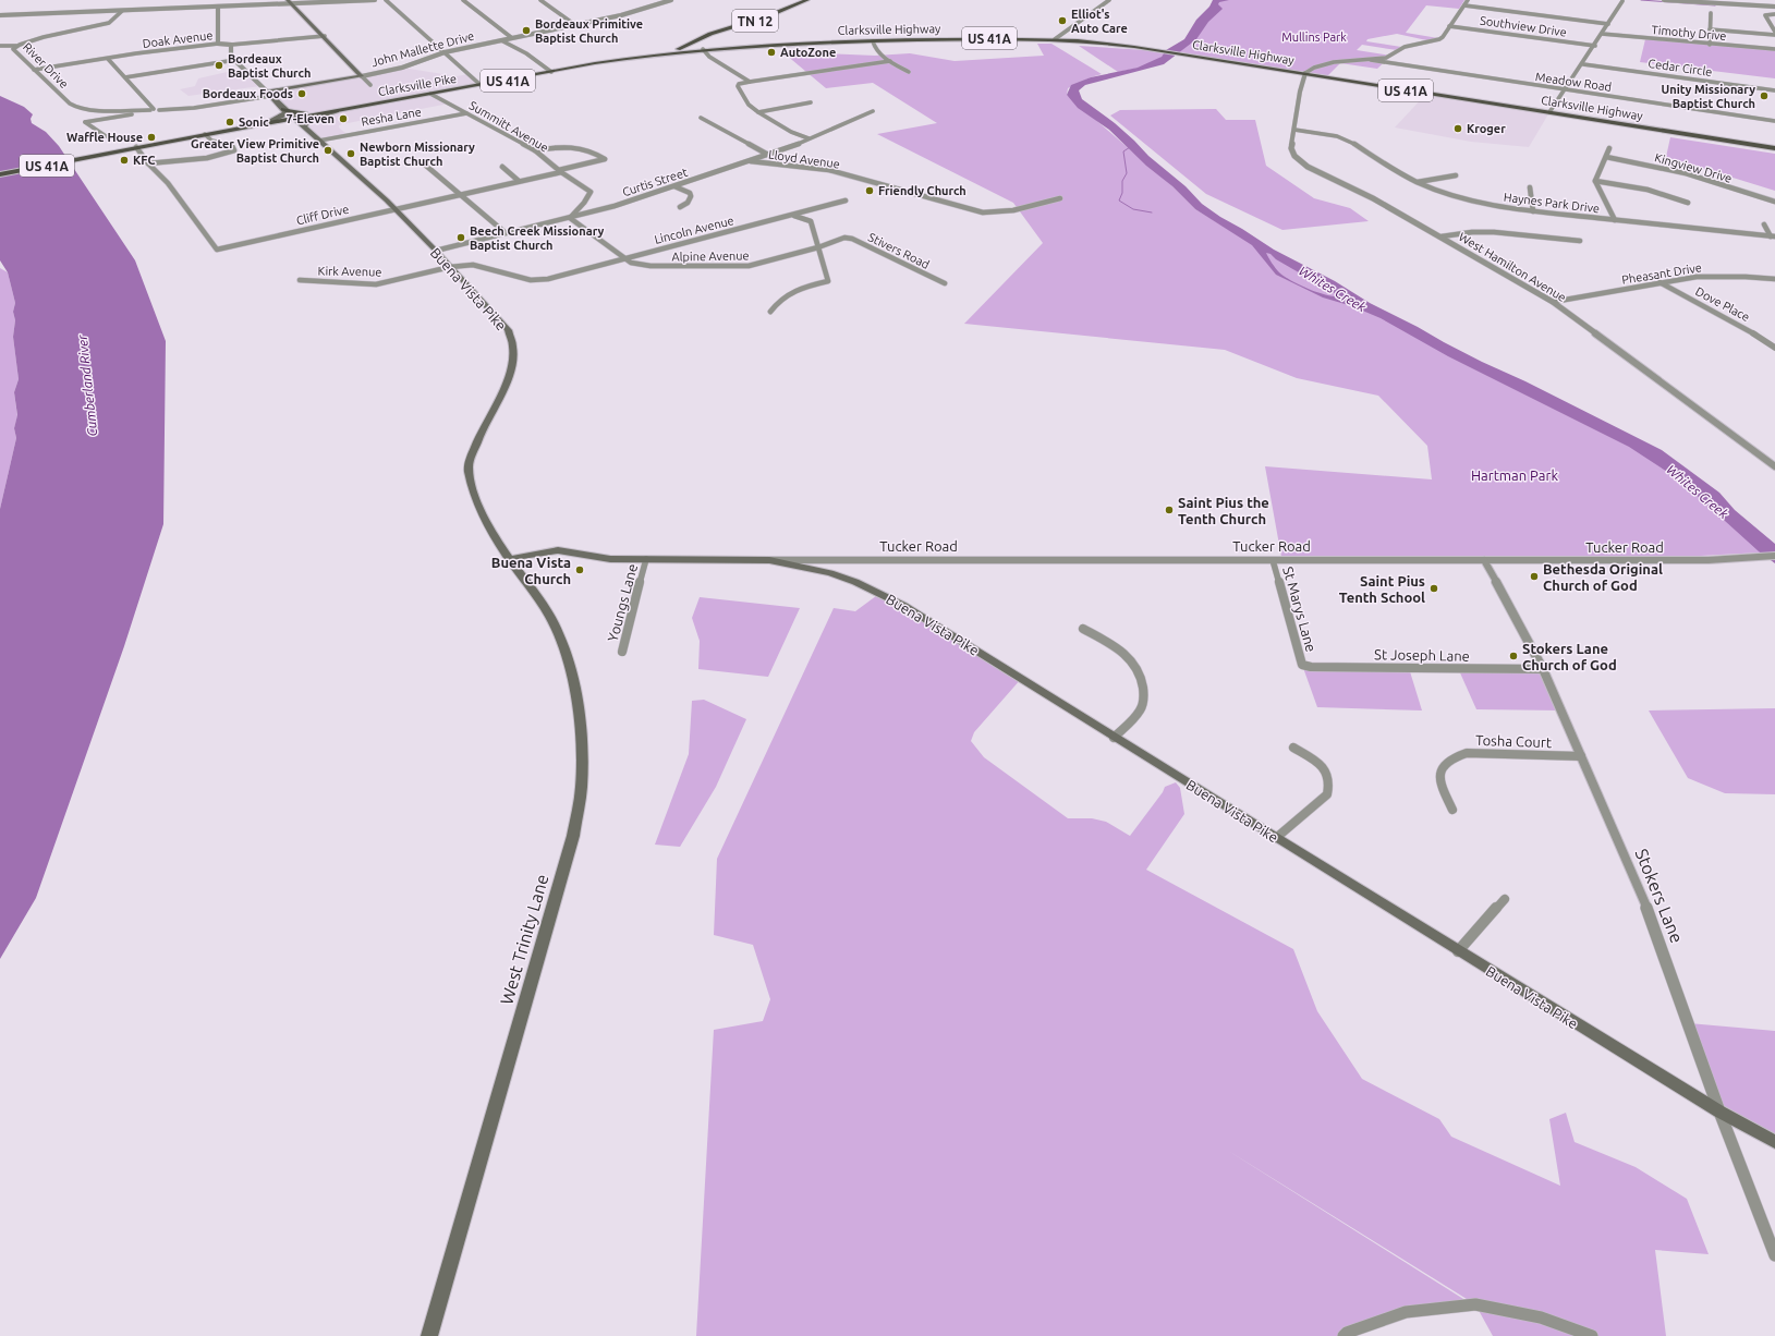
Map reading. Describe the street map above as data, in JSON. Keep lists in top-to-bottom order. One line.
{"streets":{"main road":["TN 12","Clarksville Highway","US 41A","John Mallette Drive","Clarksville Pike","Buena Vista Pike","West Trinity Lane"],"street":["Southview Drive","Timothy Drive","Doak Avenue","River Drive","Cedar Circle","Meadow Road","Resha Lane","Summitt Avenue","Lloyd Avenue","Kingview Drive","Curtis Street","Haynes Park Drive","Cliff Drive","Lincoln Avenue","Stivers Road","Alpine Avenue","West Hamilton Avenue","Kirk Avenue","Pheasant Drive","Dove Place","Tucker Road","Youngs Lane","St Marys Lane","St Joseph Lane","Tosha Court","Stokers Lane"]},"crossings":[["Clarksville Highway","Clarksville Pike"],["Clarksville Highway","West Hamilton Avenue"],["Doak Avenue","River Drive"],["John Mallette Drive","Buena Vista Pike"],["Clarksville Pike","Summitt Avenue"],["Clarksville Pike","Cliff Drive"],["Clarksville Pike","Buena Vista Pike"],["Resha Lane","Summitt Avenue"],["Resha Lane","Buena Vista Pike"],["Summitt Avenue","Curtis Street"],["Summitt Avenue","Cliff Drive"],["Summitt Avenue","Alpine Avenue"],["Lloyd Avenue","Curtis Street"],["Curtis Street","Alpine Avenue"],["Curtis Street","Buena Vista Pike"],["Haynes Park Drive","West Hamilton Avenue"],["Cliff Drive","Buena Vista Pike"],["Lincoln Avenue","Alpine Avenue"],["Lincoln Avenue","Kirk Avenue"],["Stivers Road","Alpine Avenue"],["West Hamilton Avenue","Pheasant Drive"],["Kirk Avenue","Buena Vista Pike"],["Pheasant Drive","Dove Place"],["Buena Vista Pike","Tucker Road"],["Buena Vista Pike","Youngs Lane"],["Buena Vista Pike","Stokers Lane"],["Buena Vista Pike","West Trinity Lane"],["Tucker Road","St Marys Lane"],["Tucker Road","Stokers Lane"],["St Marys Lane","St Joseph Lane"],["St Joseph Lane","Stokers Lane"],["Tosha Court","Stokers Lane"]],"water":["Whites Creek","Cumberland River"],"parks":["Mullins Park","Hartman Park"],"places":["Elliot's Auto Care","Bordeaux Primitive Baptist Church","AutoZone","Bordeaux Baptist Church","Bordeaux Foods","Unity Missionary Baptist Church","7-Eleven","Sonic","Kroger","Waffle House","Greater View Primitive Baptist Church","Newborn Missionary Baptist Church","KFC","Friendly Church","Beech Creek Missionary Baptist Church","Saint Pius the Tenth Church","Buena Vista Church","Bethesda Original Church of God","Saint Pius Tenth School","Stokers Lane Church of God"]}
